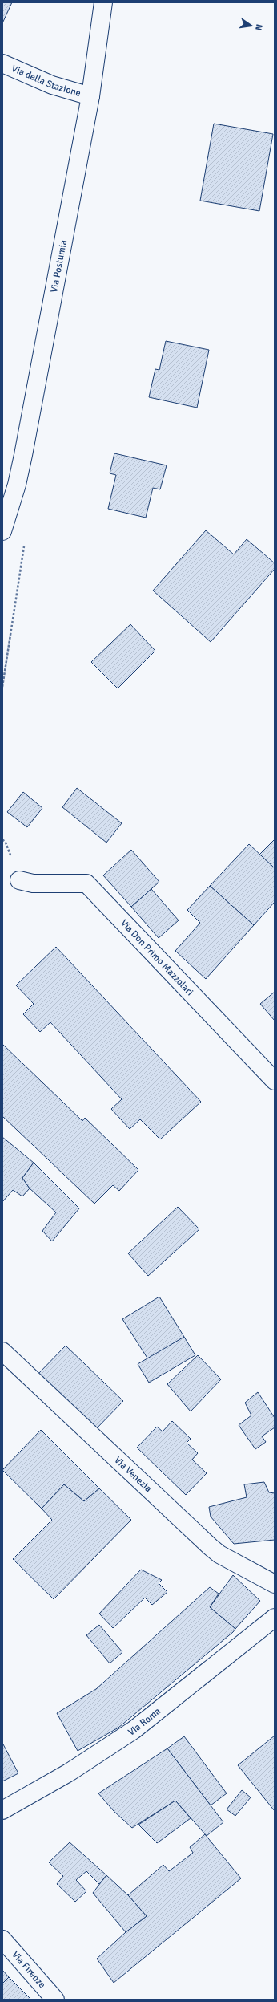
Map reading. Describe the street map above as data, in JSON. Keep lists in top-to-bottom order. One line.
{"streets":{"street":["Via della Stazione","Via Postumia","Via Don Primo Mazzolari","Via Venezia","Via Roma","Via Firenze"]},"crossings":[["Via della Stazione","Via Postumia"]],"north":"right"}
